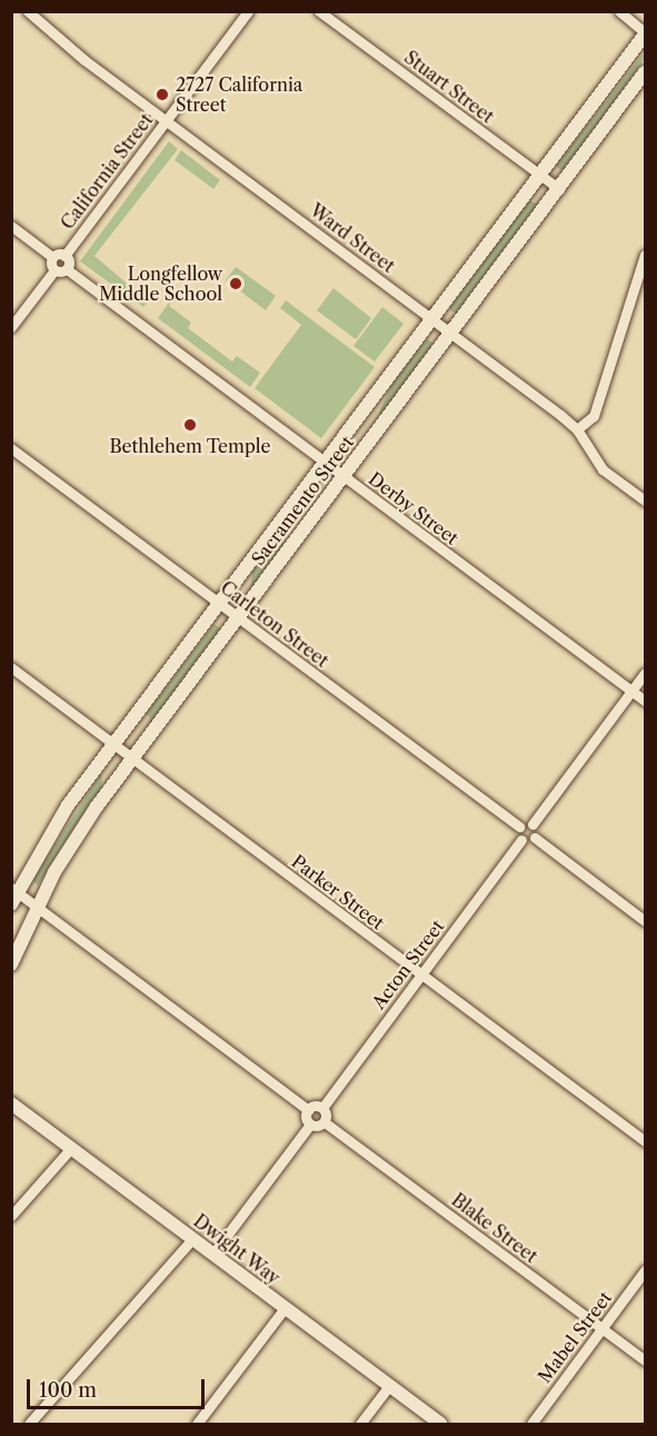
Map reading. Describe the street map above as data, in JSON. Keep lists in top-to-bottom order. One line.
{"streets":{"street":["Stuart Street","California Street","Ward Street","Sacramento Street","Derby Street","Carleton Street","Parker Street","Acton Street","Blake Street","Dwight Way","Mabel Street"]},"crossings":[["Stuart Street","Sacramento Street"],["California Street","Ward Street"],["Ward Street","Sacramento Street"],["Sacramento Street","Derby Street"],["Sacramento Street","Carleton Street"],["Sacramento Street","Parker Street"],["Parker Street","Acton Street"],["Blake Street","Mabel Street"]],"places":["2727 California Street","Longfellow Middle School","Bethlehem Temple"],"scale_bar":"100 m"}
